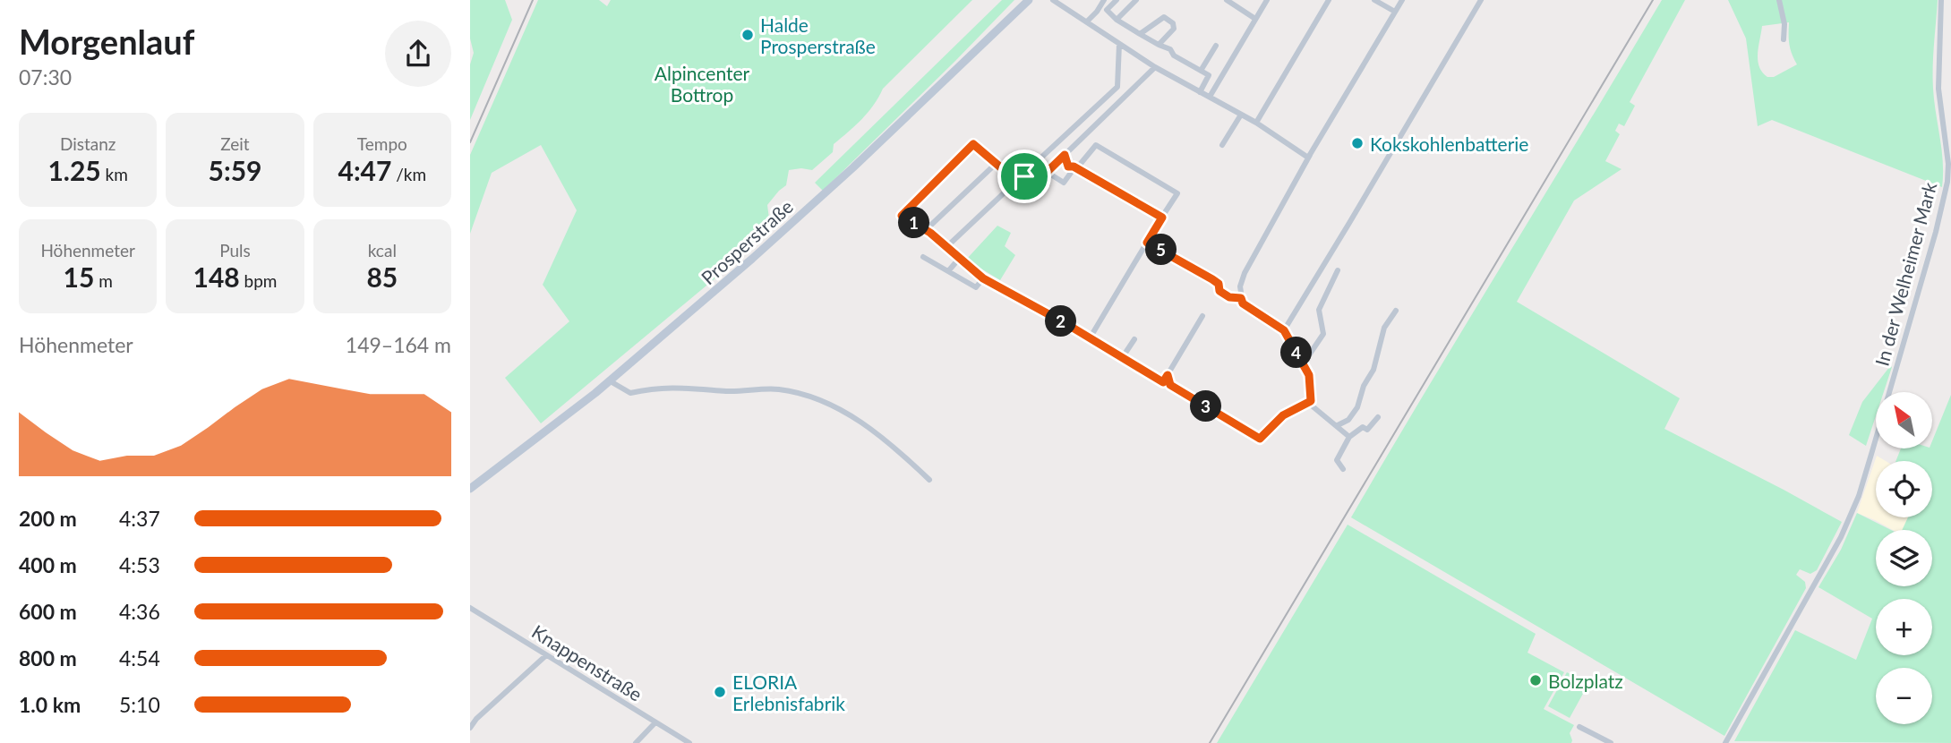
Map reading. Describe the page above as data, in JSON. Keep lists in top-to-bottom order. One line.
{"streets":{"main road":["Prosperstraße"],"street":["In der Welheimer Mark","Knappenstraße"]},"parks":["Alpincenter Bottrop"],"places":["Halde Prosperstraße","Kokskohlenbatterie","Bolzplatz","ELORIA Erlebnisfabrik"],"north":"top left","page":{"heading":["Morgenlauf","07:30"],"stats":[["Distanz","1.25 km"],["Zeit","5:59"],["Tempo","4:47 /km"],["Höhenmeter","15 m"],["Puls","148 bpm"],["kcal","85"]],"pins":["1","5","2","4","3"],"chart":["Höhenmeter","149–164 m"],"map_buttons":["+","−"],"list":[{"name":"200 m","note":"4:37"},{"name":"400 m","note":"4:53"},{"name":"600 m","note":"4:36"},{"name":"800 m","note":"4:54"},{"name":"1.0 km","note":"5:10"}]}}
